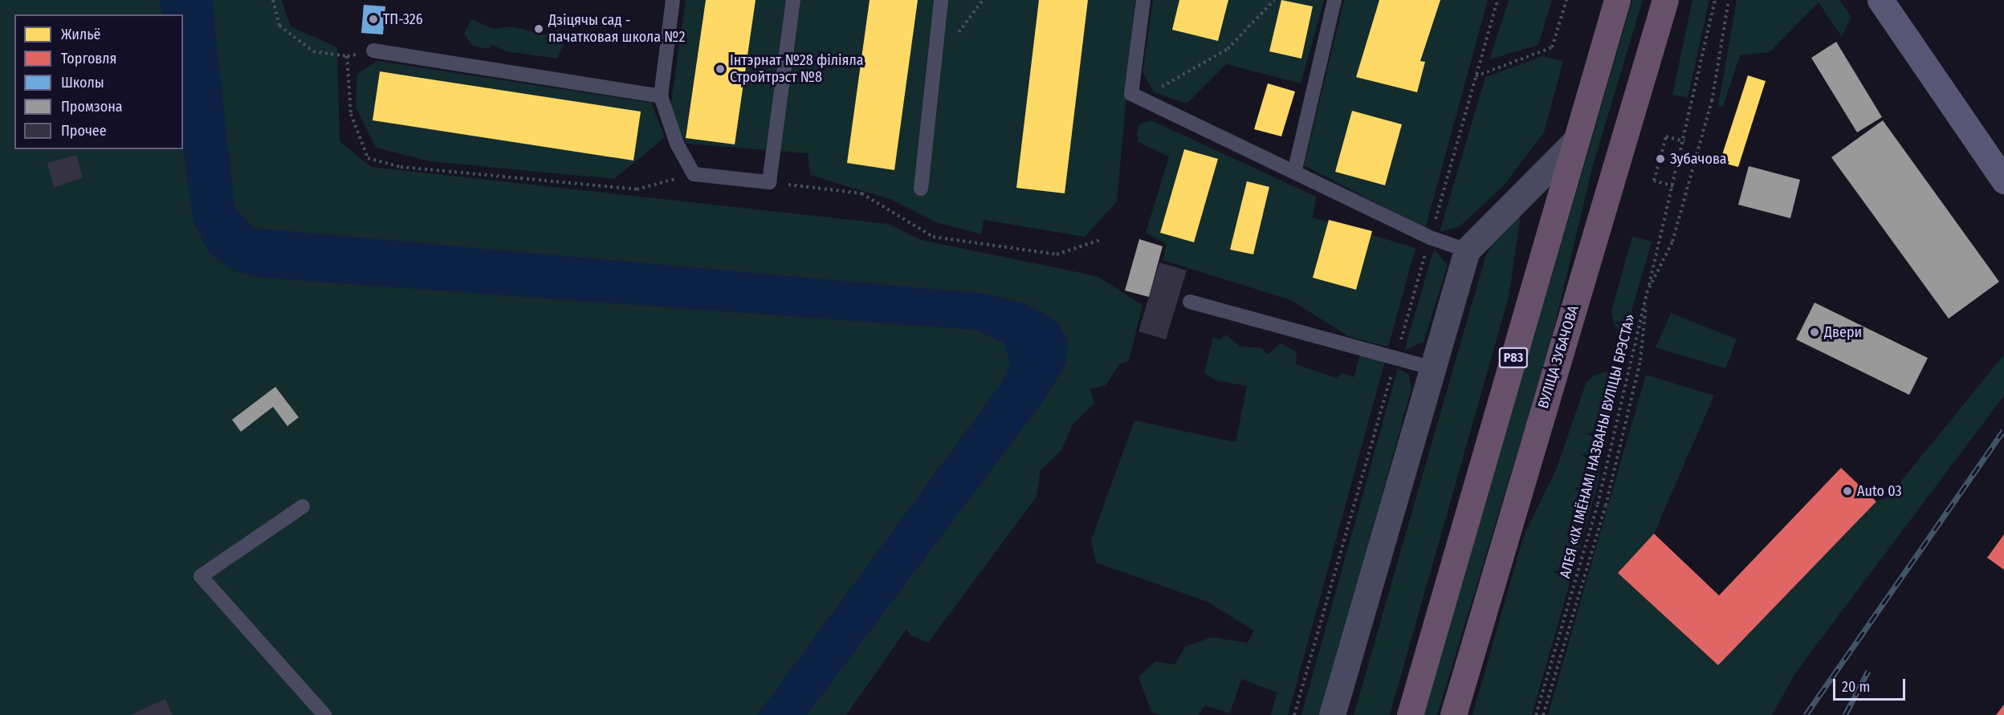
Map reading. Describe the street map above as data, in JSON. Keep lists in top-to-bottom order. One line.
{"streets":{"highway":["ВУЛІЦА ЗУБАЧОВА","Р83"],"path":["АЛЕЯ «ІХ ІМЁНАМІ НАЗВАНЫ ВУЛІЦЫ БРЭСТА»"]},"places":["ТП-326","Дзіцячы сад - пачатковая школа №2","Інтэрнат №28 фiлiяла Стройтрэст №8","Зубачова","Двери","Auto 03"],"legend":["Жильё","Торговля","Школы","Промзона","Прочее"],"scale_bar":"20 m"}
